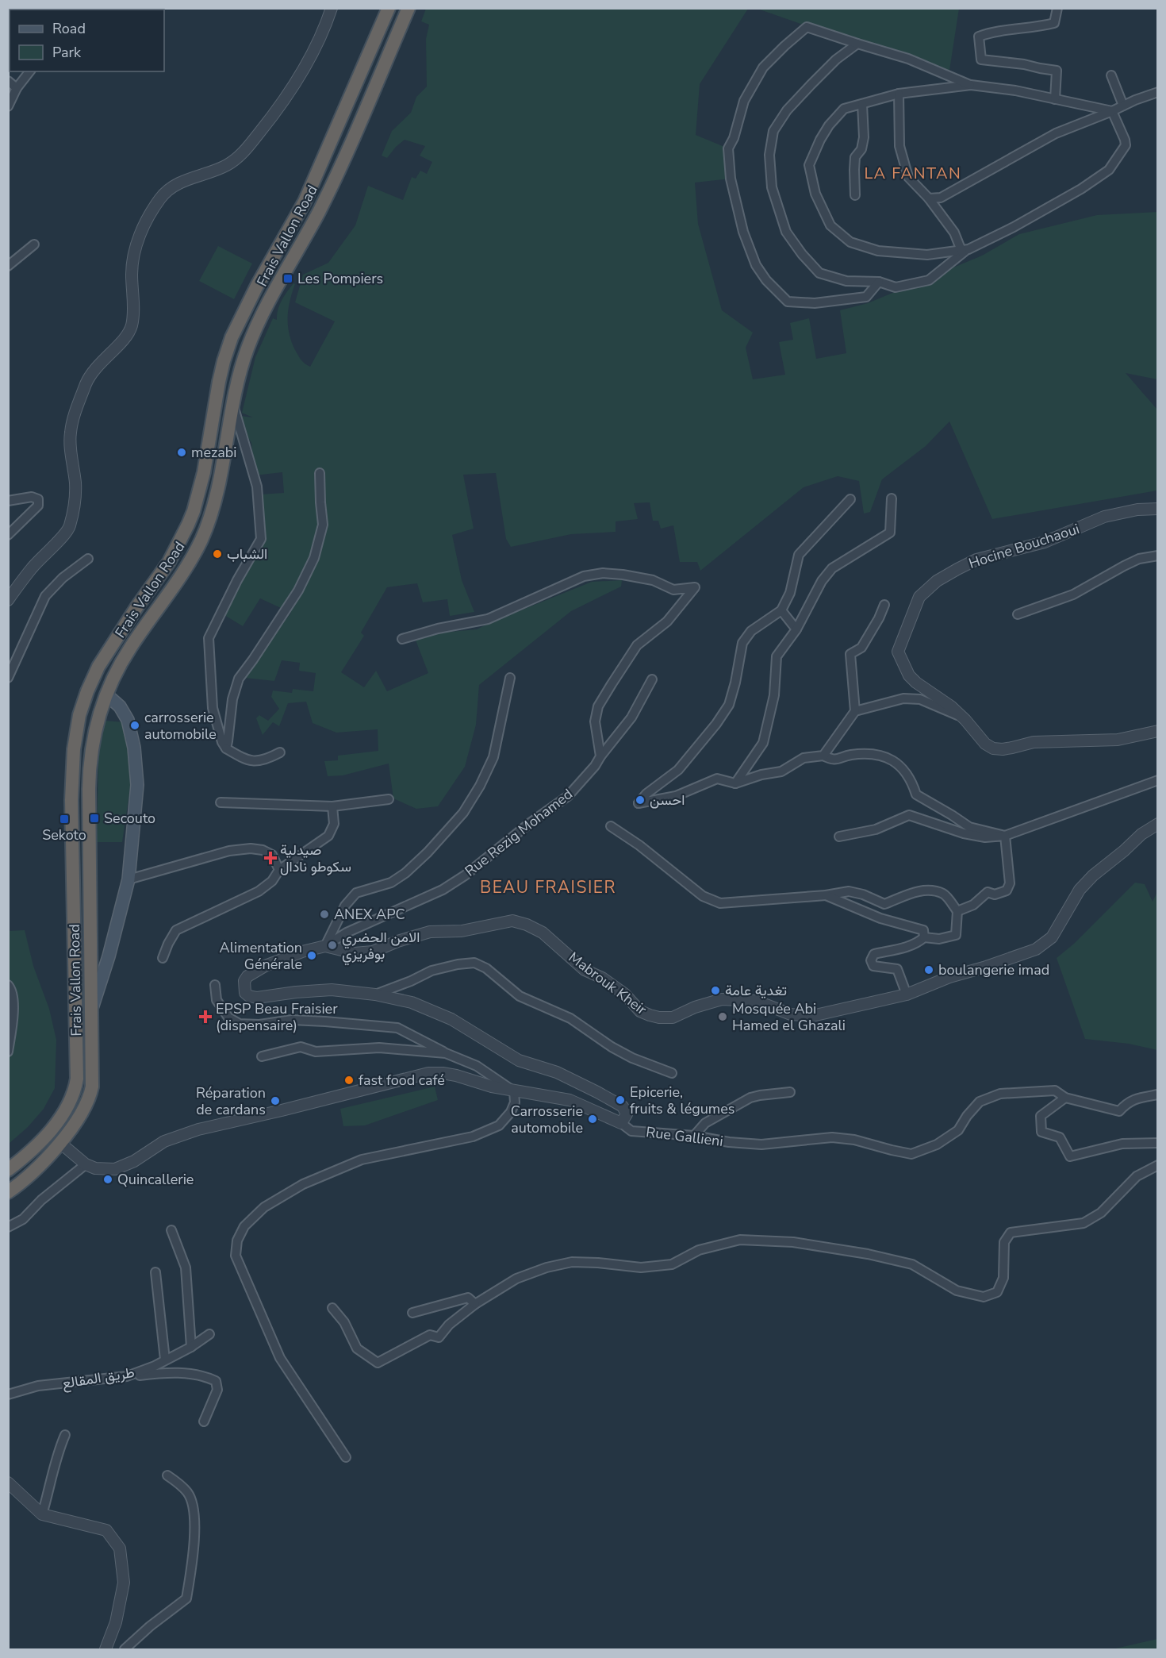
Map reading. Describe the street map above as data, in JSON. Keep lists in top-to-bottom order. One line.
{"streets":{"highway":["Frais Vallon Road"],"street":["Hocine Bouchaoui","Rue Rezig Mohamed","Mabrouk Kheir","Rue Gallieni","طريق المقالع"]},"crossings":[["Frais Vallon Road","Rue Gallieni"],["Rue Rezig Mohamed","Mabrouk Kheir"],["Mabrouk Kheir","Rue Gallieni"]],"districts":["LA FANTAN","BEAU FRAISIER"],"places":{"transit":["Les Pompiers","Secouto","Sekoto"],"other":["mezabi","الشباب","carrosserie automobile","احسن","ANEX APC","الامن الحضري بوفريزي","Alimentation Générale","boulangerie imad","تغدية عامة","Mosquée Abi Hamed el Ghazali","fast food café","Epicerie, fruits & légumes","Réparation de cardans","Carrosserie automobile","Quincallerie"],"health":["صيدلية سكوطو نادال","EPSP Beau Fraisier (dispensaire)"]},"legend":["Road","Park"]}
